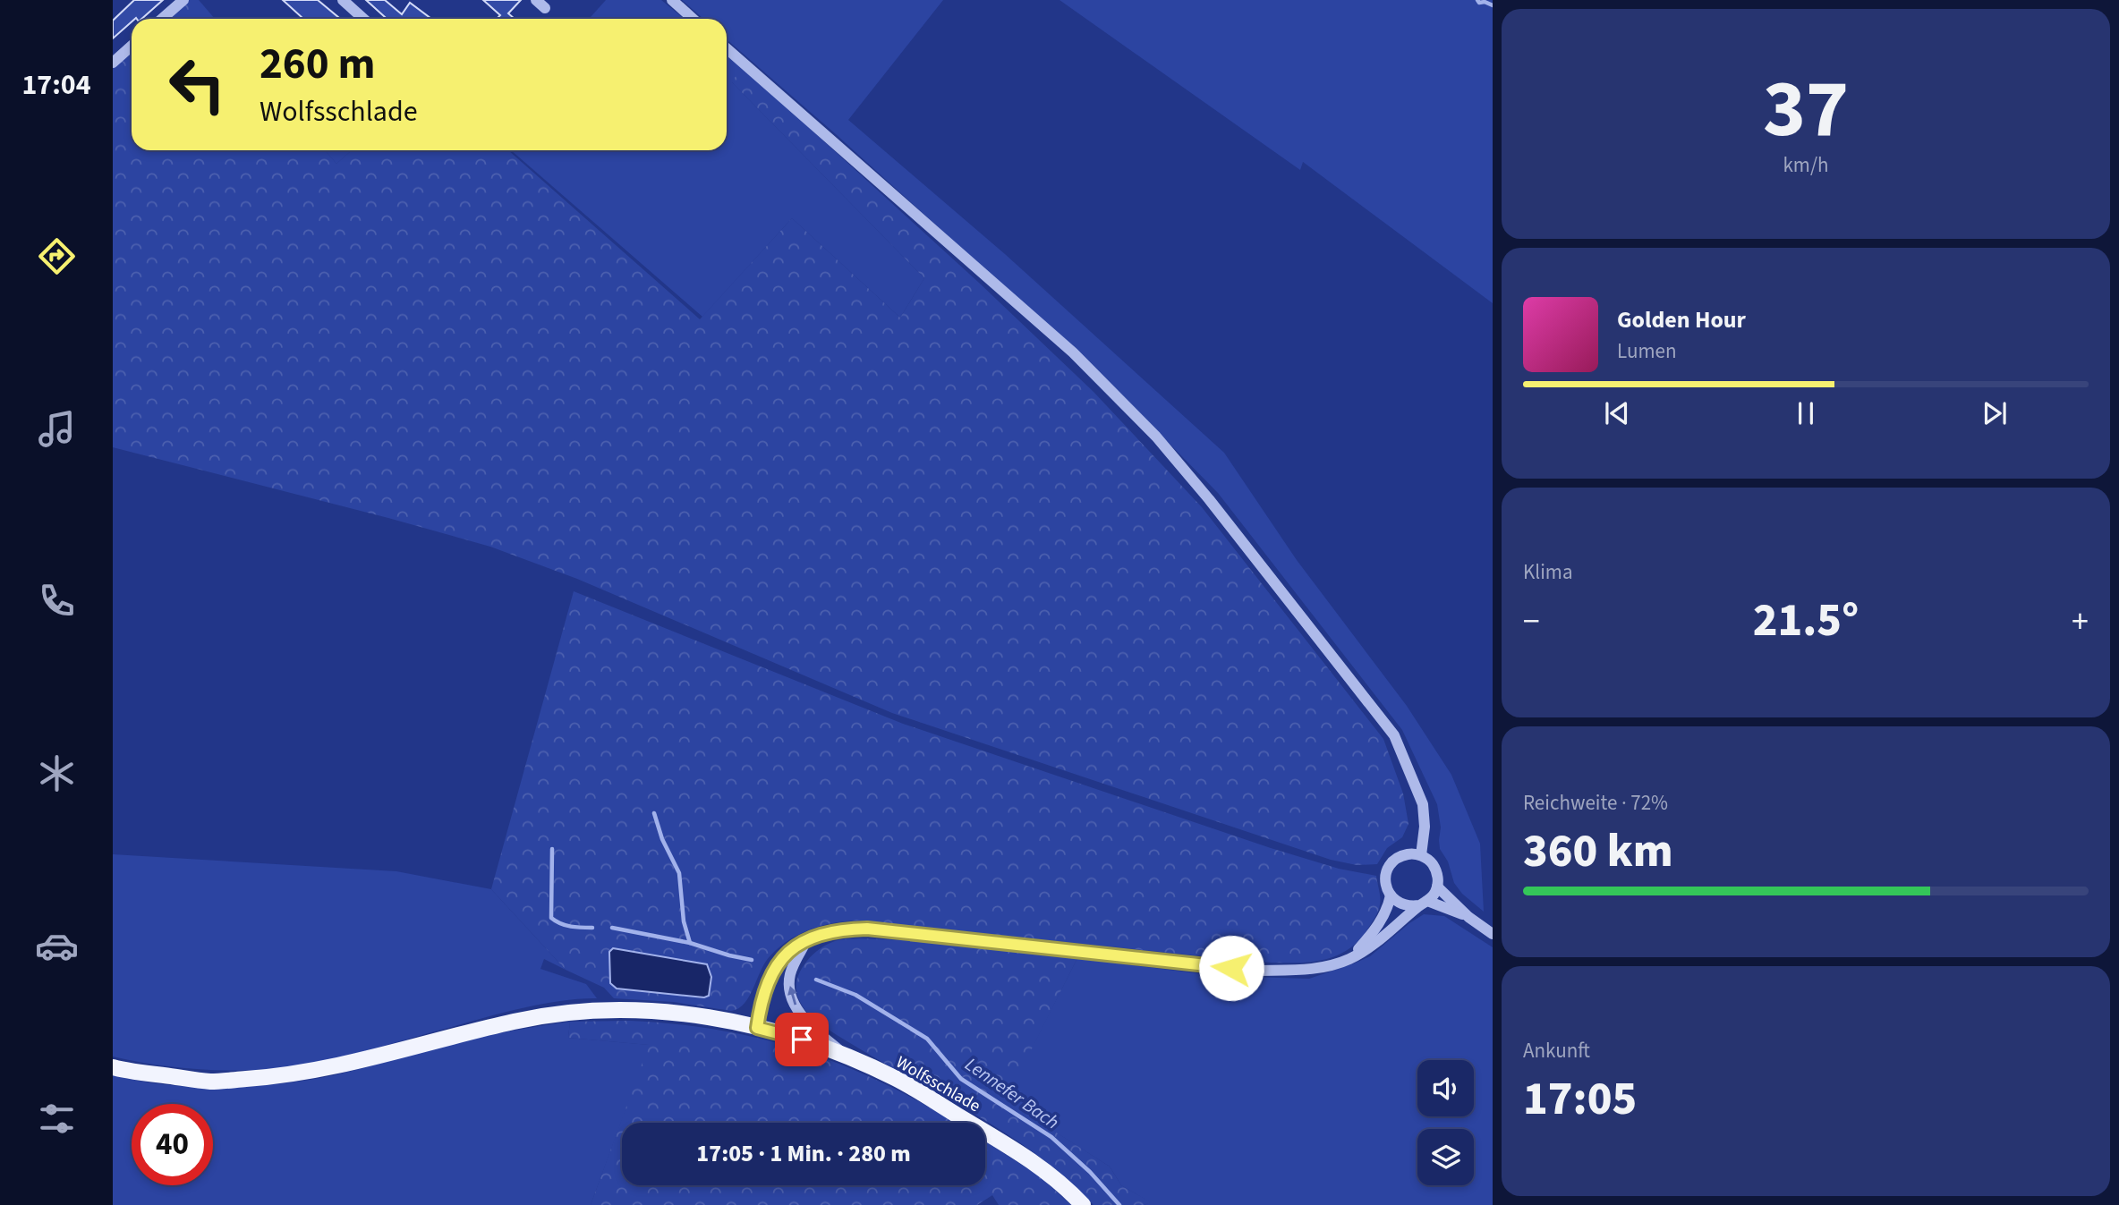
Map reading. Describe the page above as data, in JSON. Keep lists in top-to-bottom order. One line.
{"streets":{"main road":["Wolfsschlade"]},"water":["Lennefer Bach"],"page":{"tabs":"17:04","tile":[["37","km/h"],"Klima",["Reichweite · 72%","360 km"],["Ankunft","17:05"]],"turn":["260 m","Wolfsschlade"],"song":["Golden Hour","Lumen"],"heat":["−","21.5°","+"],"limit":"40","trip":"17:05 · 1 Min. · 280 m"}}
